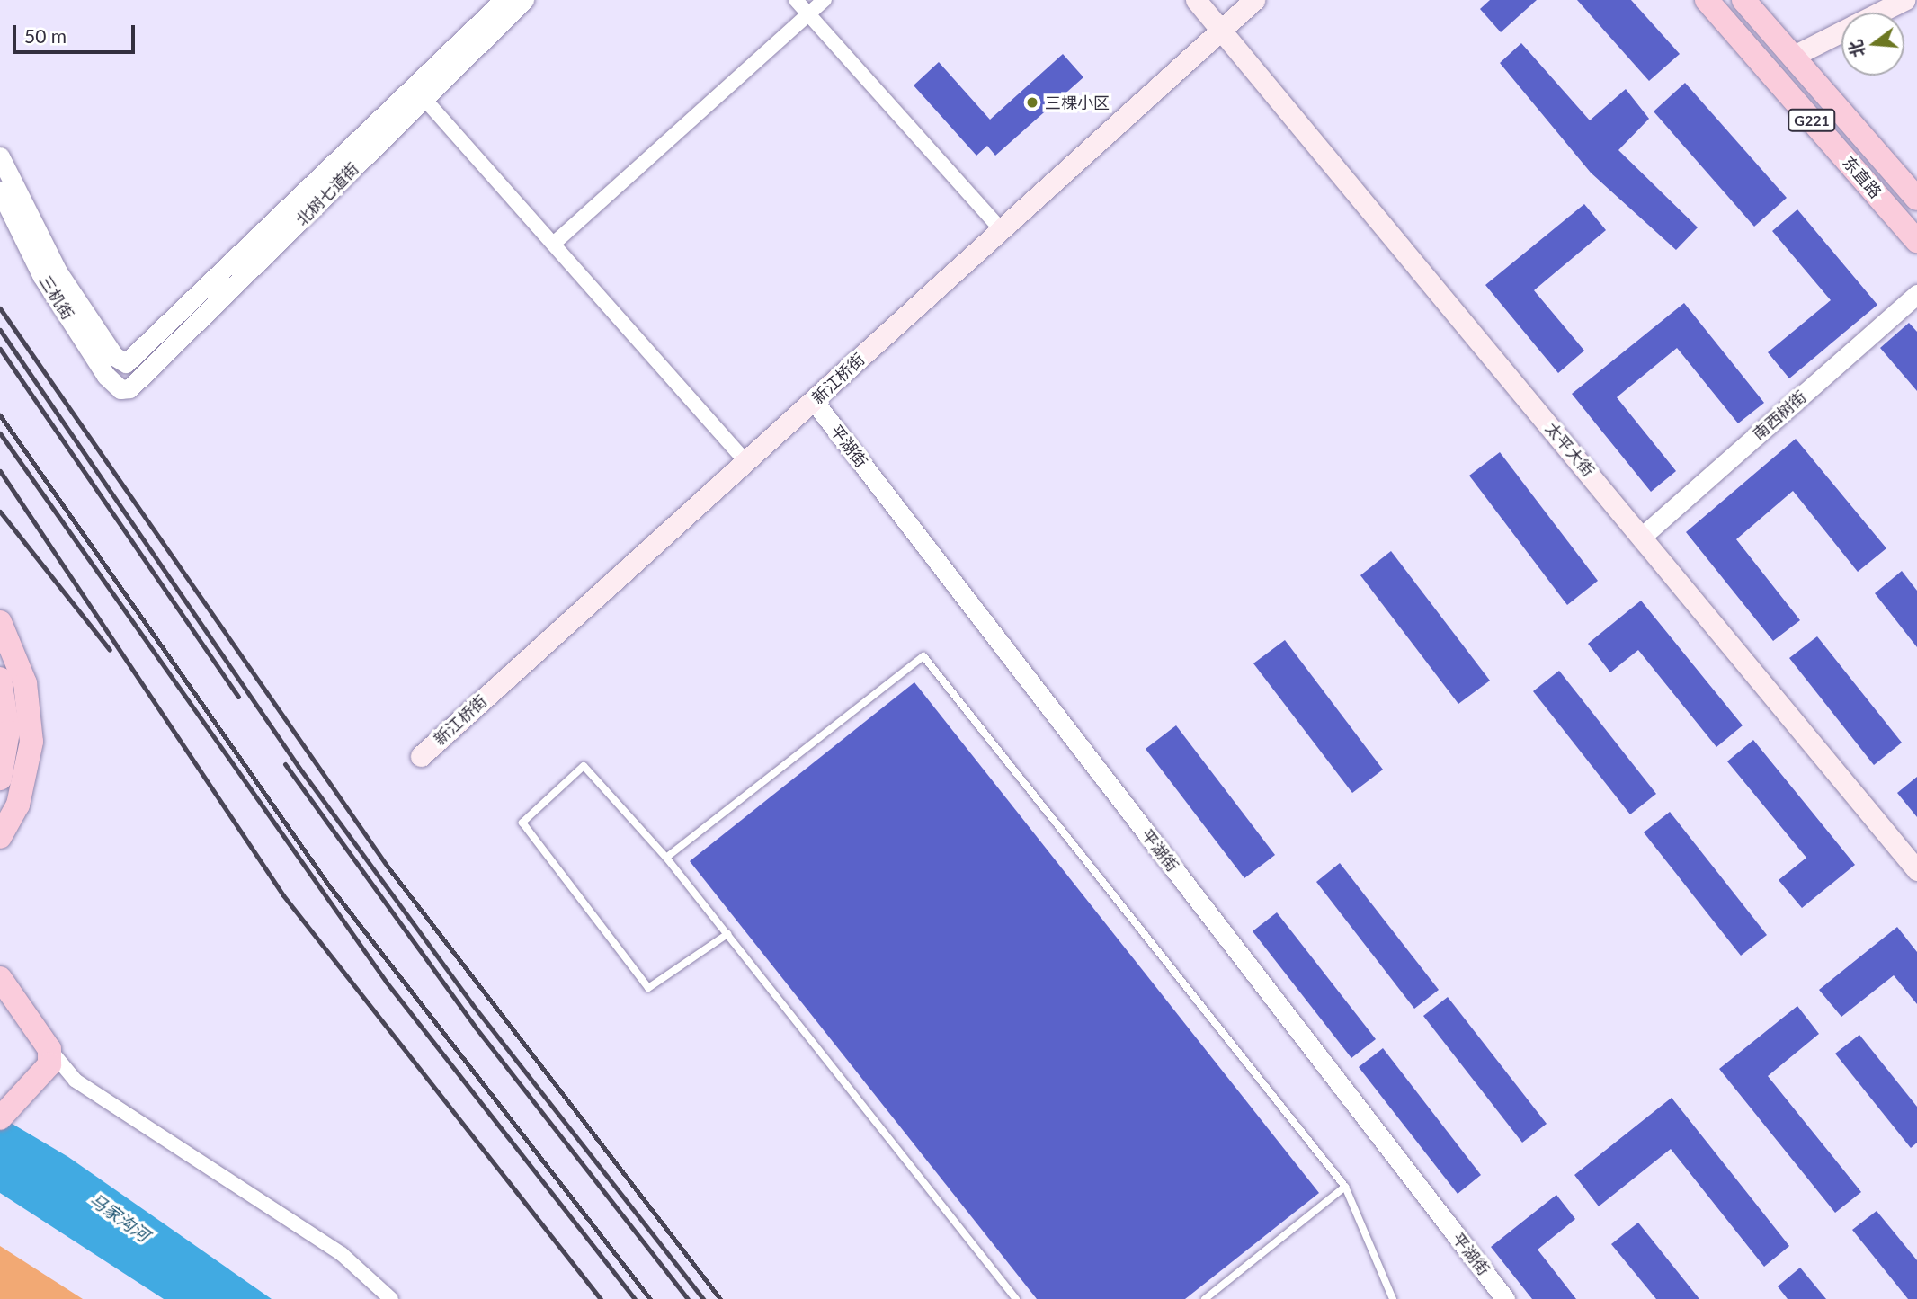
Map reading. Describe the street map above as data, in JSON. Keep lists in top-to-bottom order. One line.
{"streets":{"highway":["G221","东直路"],"main road":["新江桥街","太平大街"],"street":["北树七道街","三机街","南西树街","平湖街"]},"crossings":[["北树七道街","三机街"],["新江桥街","平湖街"],["新江桥街","太平大街"],["南西树街","太平大街"]],"water":["马家沟河"],"places":["三棵小区"],"scale_bar":"50 m","north":"left"}
